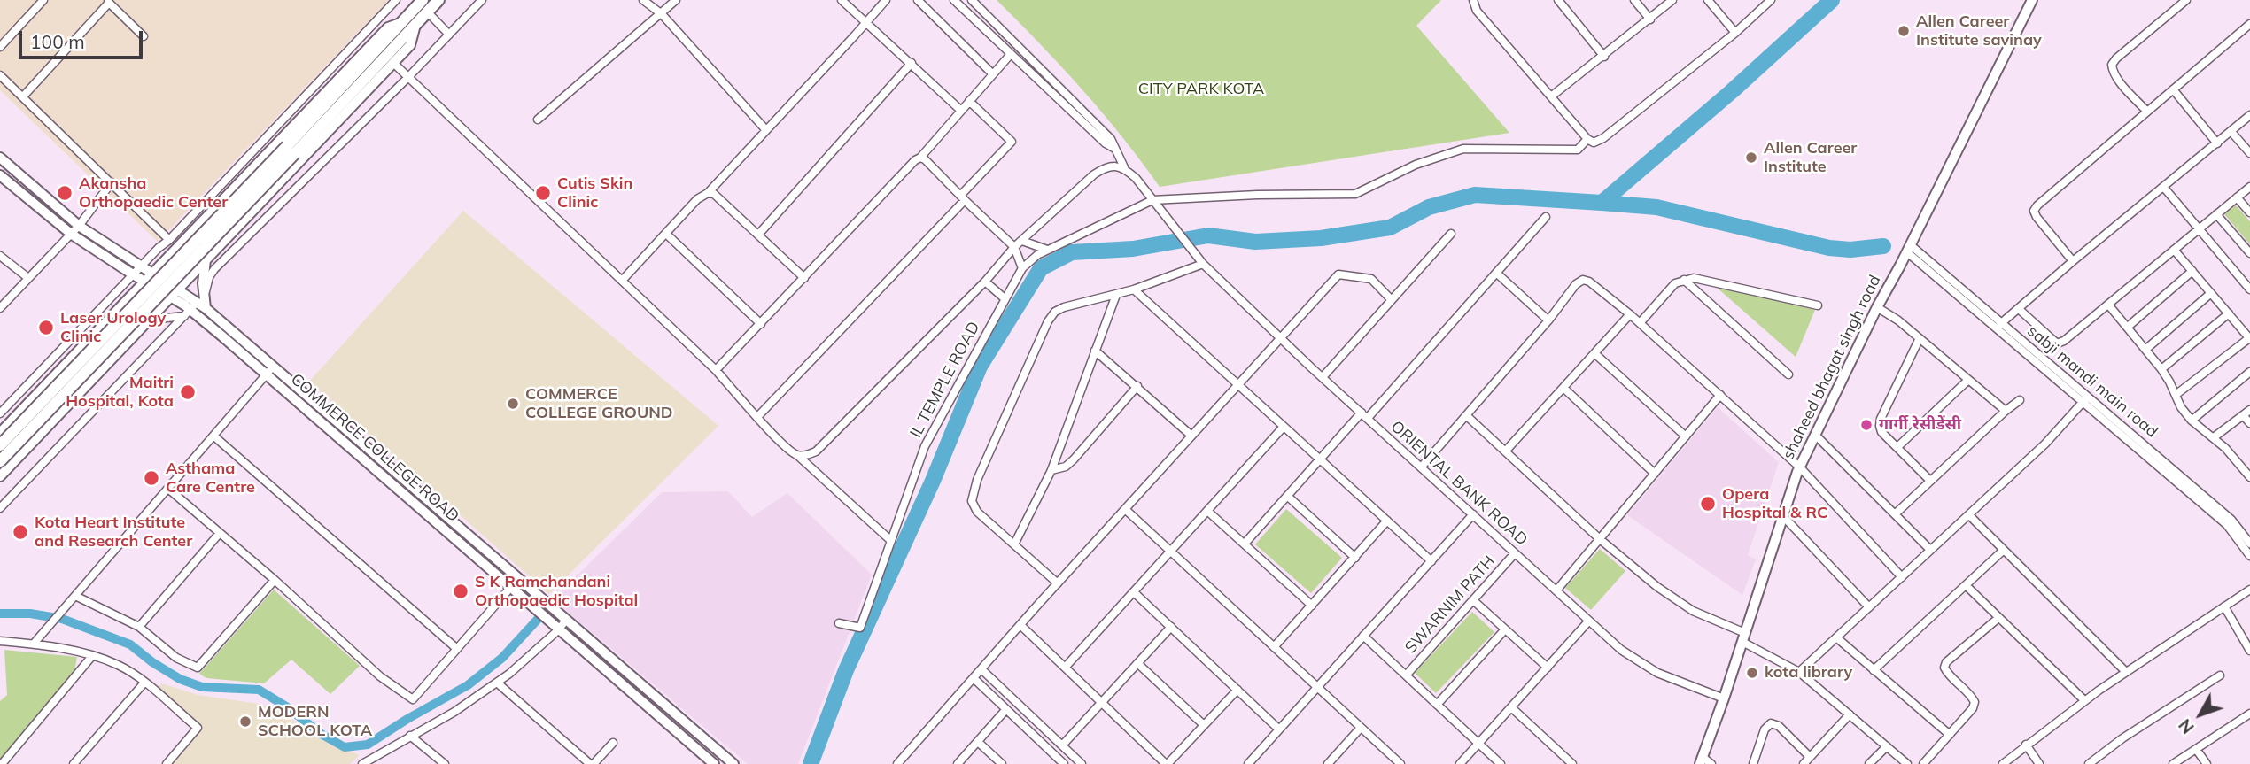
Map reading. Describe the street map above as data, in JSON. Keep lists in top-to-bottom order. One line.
{"streets":{"street":["shaheed bhagat singh road","IL TEMPLE ROAD","sabji mandi main road","COMMERCE COLLEGE ROAD","ORIENTAL BANK ROAD","SWARNIM PATH"]},"crossings":[["shaheed bhagat singh road","sabji mandi main road"],["shaheed bhagat singh road","ORIENTAL BANK ROAD"],["IL TEMPLE ROAD","ORIENTAL BANK ROAD"],["ORIENTAL BANK ROAD","SWARNIM PATH"]],"parks":["CITY PARK KOTA"],"places":["Allen Career Institute savinay","Allen Career Institute","Akansha Orthopaedic Center","Cutis Skin Clinic","Laser Urology Clinic","Maitri Hospital, Kota","COMMERCE COLLEGE GROUND","गार्गी रेसीडेंसी","Asthama Care Centre","Opera Hospital & RC","Kota Heart Institute and Research Center","S K Ramchandani Orthopaedic Hospital","kota library","MODERN SCHOOL KOTA"],"scale_bar":"100 m","north":"bottom left"}
